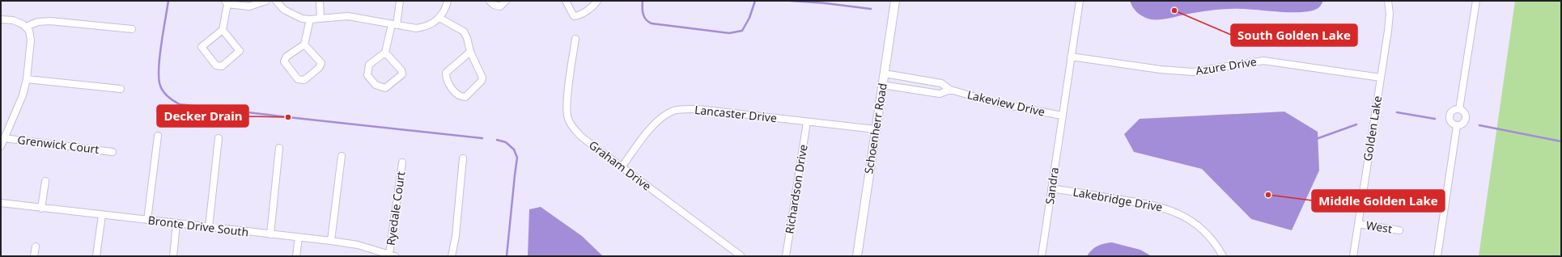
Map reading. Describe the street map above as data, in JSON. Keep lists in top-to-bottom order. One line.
{"streets":{"street":["Azure Drive","Lakeview Drive","Lancaster Drive","Schoenherr Road","Golden Lake","Grenwick Court","Graham Drive","Sandra","Richardson Drive","Lakebridge Drive","Ryedale Court","Bronte Drive South","West"]},"crossings":[["Azure Drive","Golden Lake"],["Azure Drive","Sandra"],["Lakeview Drive","Schoenherr Road"],["Lakeview Drive","Sandra"],["Lancaster Drive","Schoenherr Road"],["Lancaster Drive","Graham Drive"],["Lancaster Drive","Richardson Drive"],["Golden Lake","West"],["Sandra","Lakebridge Drive"],["Ryedale Court","Bronte Drive South"]],"places":["South Golden Lake","Decker Drain","Middle Golden Lake"]}
